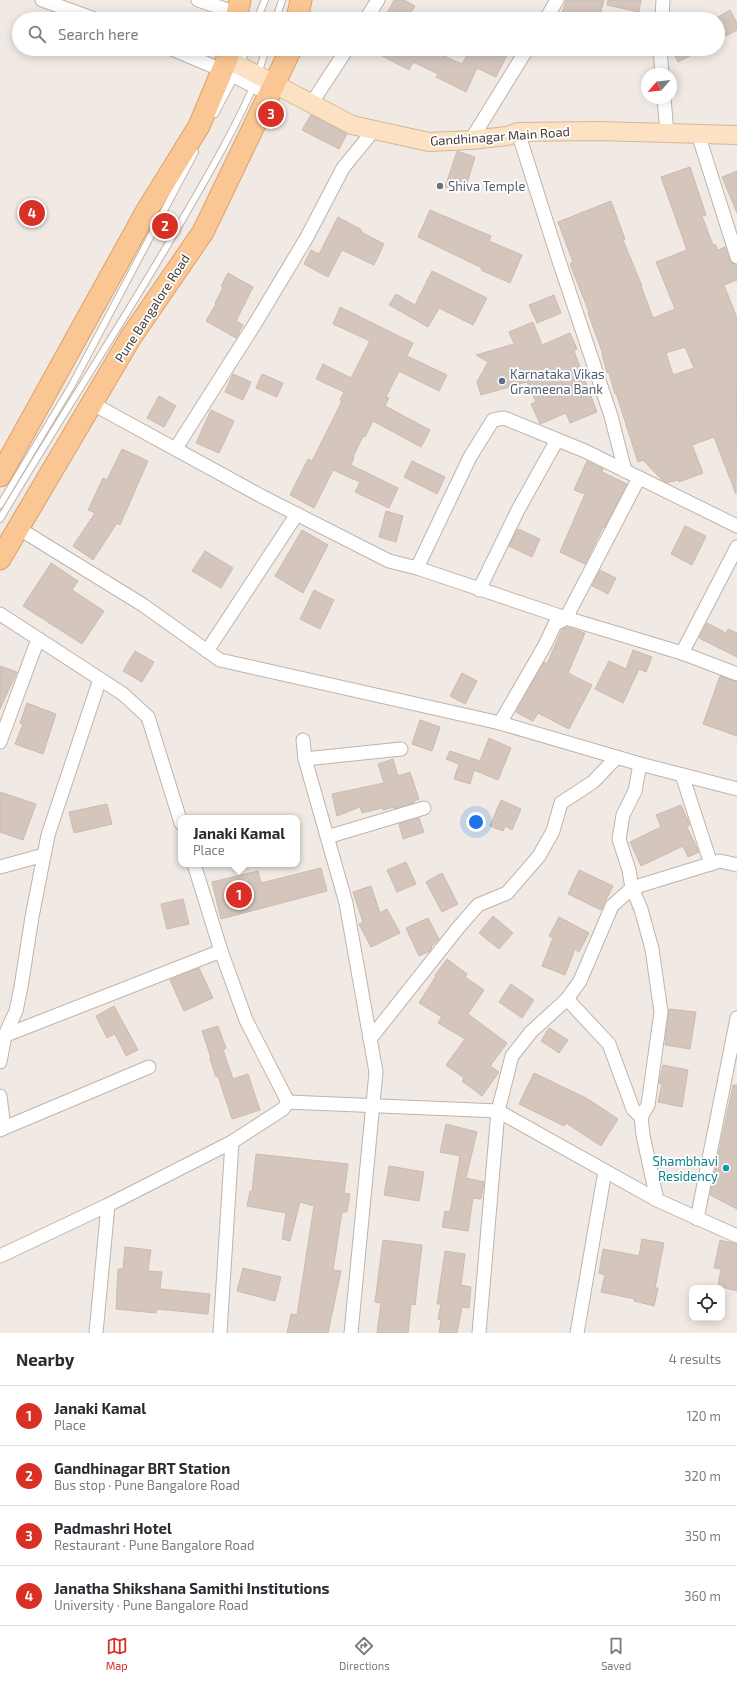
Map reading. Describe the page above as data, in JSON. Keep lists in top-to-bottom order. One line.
{"streets":{"main road":["Pune Bangalore Road"],"street":["Gandhinagar Main Road"]},"crossings":[["Gandhinagar Main Road","Pune Bangalore Road"]],"places":["Shiva Temple","Karnataka Vikas Grameena Bank","Shambhavi Residency"],"north":"bottom left","page":{"search":"Search here","pins":["3","4","2","1"],"popup":["Janaki Kamal","Place"],"heading":["Nearby","4 results"],"list":[{"mark":"1","name":"Janaki Kamal","note":"Place","value":"120 m"},{"mark":"2","name":"Gandhinagar BRT Station","note":"Bus stop · Pune Bangalore Road","value":"320 m"},{"mark":"3","name":"Padmashri Hotel","note":"Restaurant · Pune Bangalore Road","value":"350 m"},{"mark":"4","name":"Janatha Shikshana Samithi Institutions","note":"University · Pune Bangalore Road","value":"360 m"}],"nav":["Map","Directions","Saved"]}}
